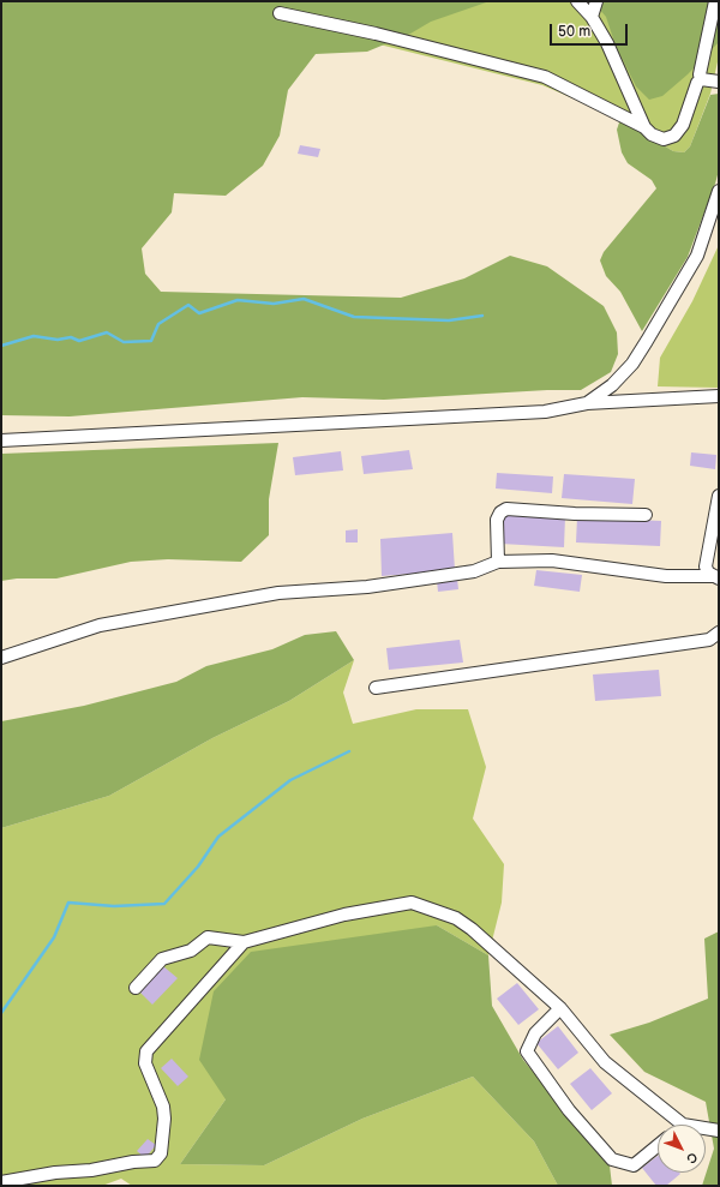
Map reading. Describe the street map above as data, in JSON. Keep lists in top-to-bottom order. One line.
{"scale_bar":"50 m","north":"bottom right"}
